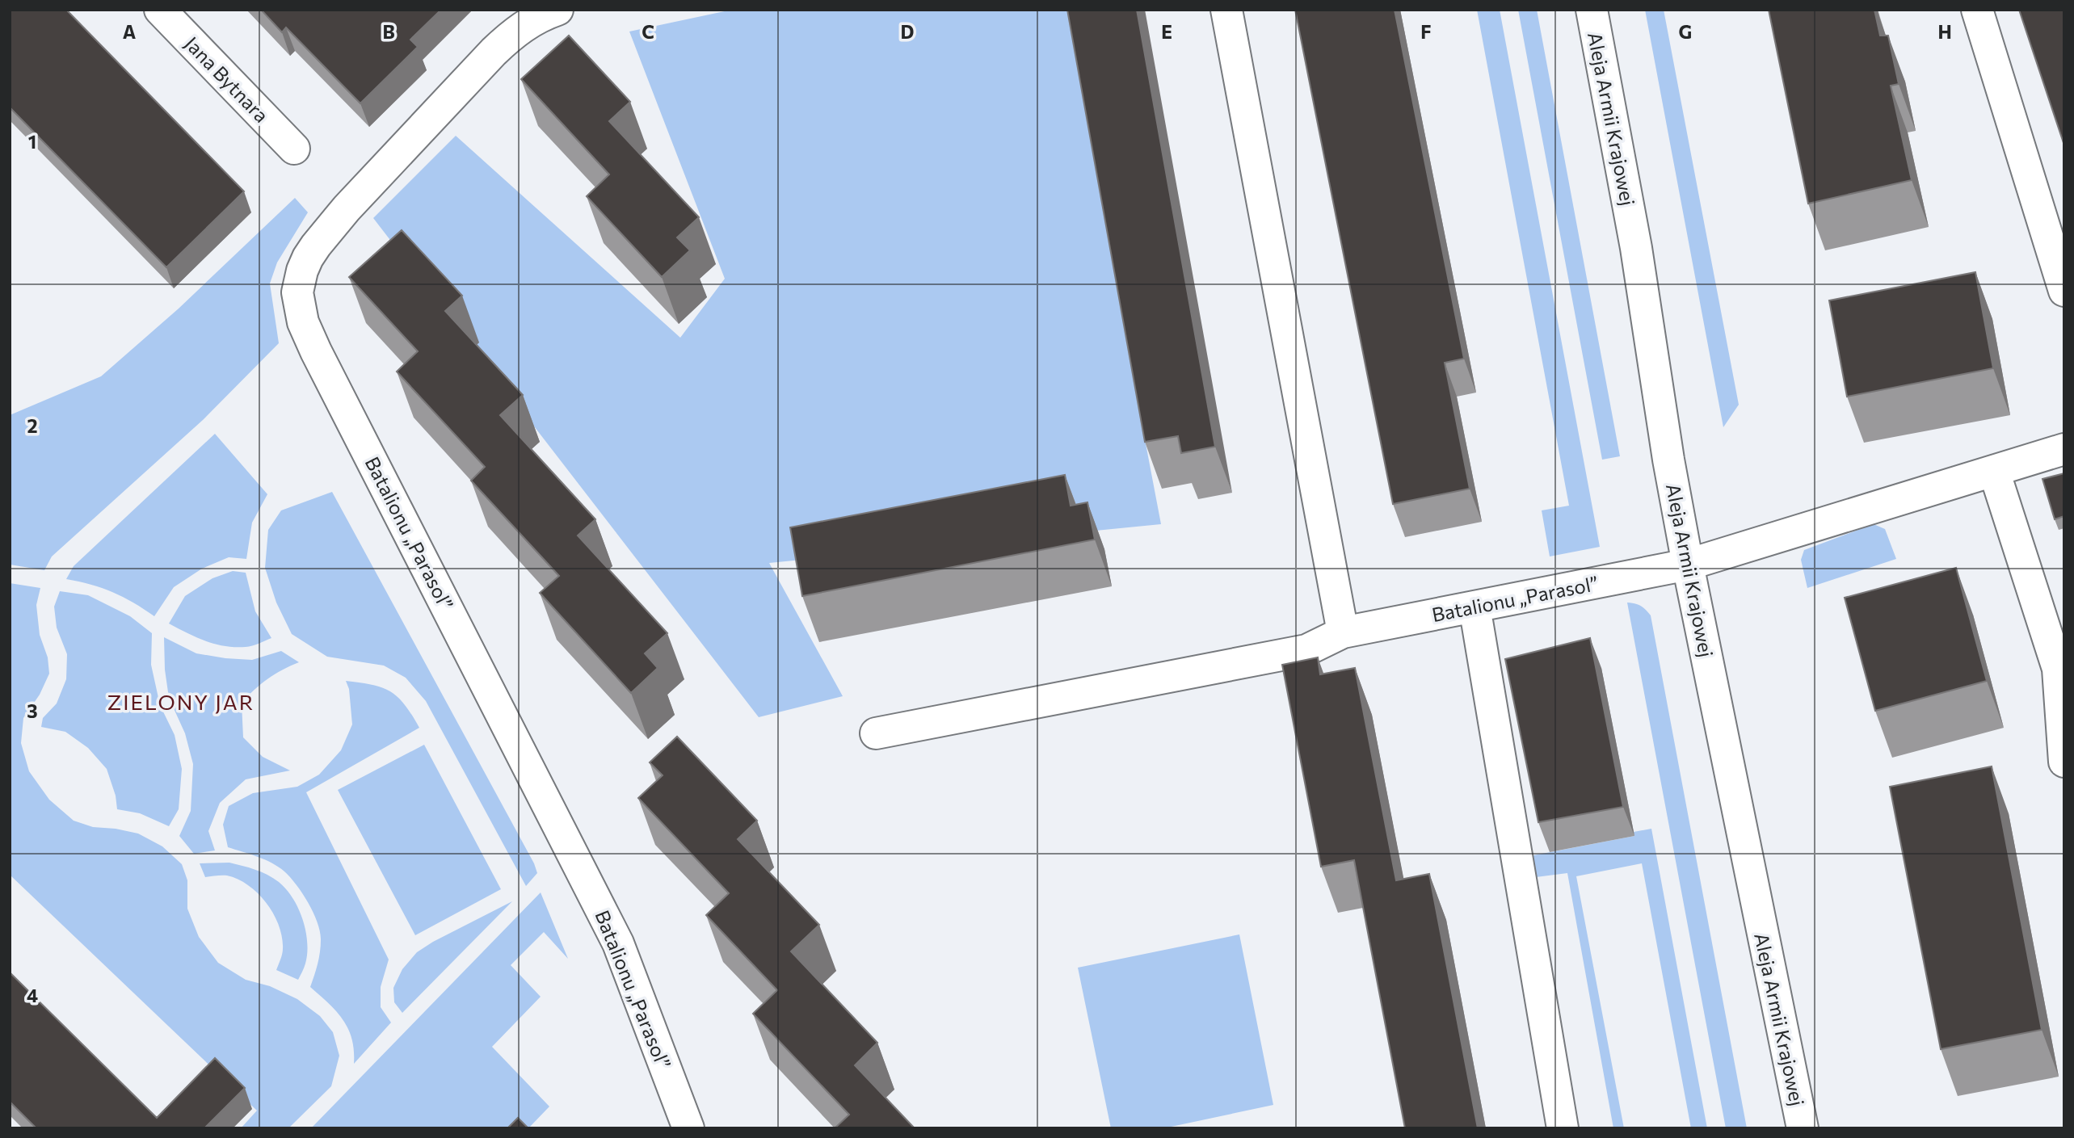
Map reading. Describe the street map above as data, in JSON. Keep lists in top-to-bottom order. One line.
{"streets":{"street":["Jana Bytnara","Aleja Armii Krajowej","Batalionu „Parasol”"]},"crossings":[["Aleja Armii Krajowej","Batalionu „Parasol”"]],"districts":["ZIELONY JAR"],"grid":{"columns":["A","B","C","D","E","F","G","H"],"rows":["1","2","3","4"]}}
